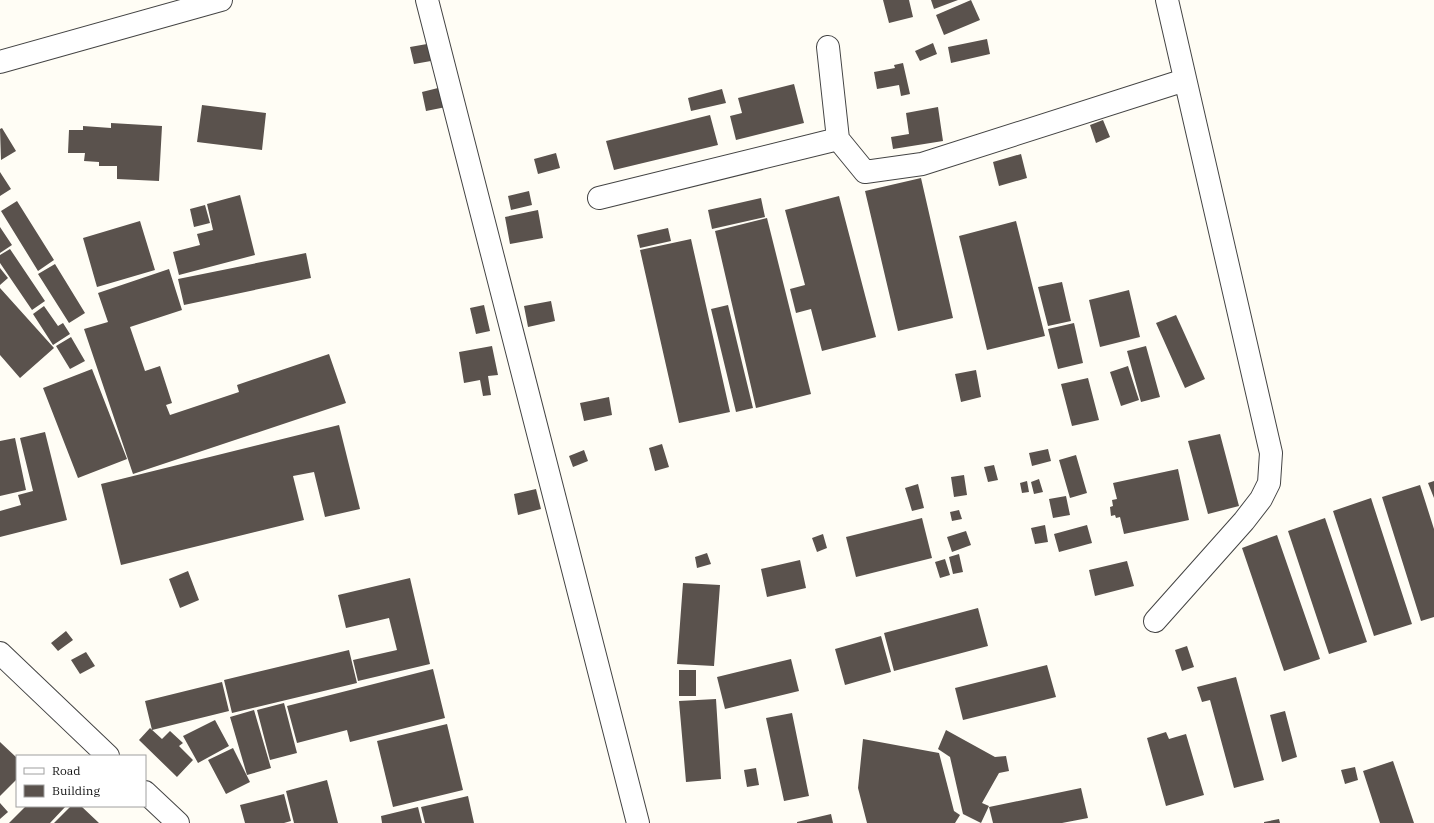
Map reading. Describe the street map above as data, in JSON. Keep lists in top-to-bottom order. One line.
{"legend":["Road","Building"]}
